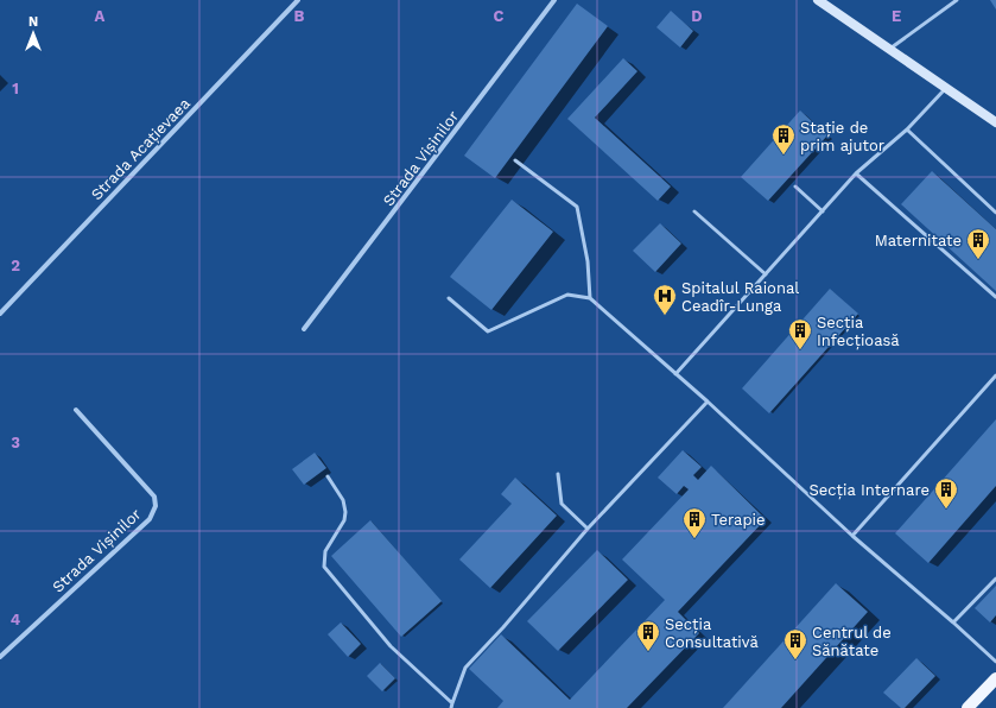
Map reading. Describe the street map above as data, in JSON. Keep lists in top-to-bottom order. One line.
{"streets":{"street":["Strada Acațievaea","Strada Vișinilor"]},"places":{"building":["Stație de prim ajutor","Maternitate","Secția Infecțioasă","Secția Internare","Terapie","Secția Consultativă","Centrul de Sănătate"],"hospital":["Spitalul Raional Ceadîr-Lunga"]},"north":"top","grid":{"columns":["A","B","C","D","E"],"rows":["1","2","3","4"]}}
